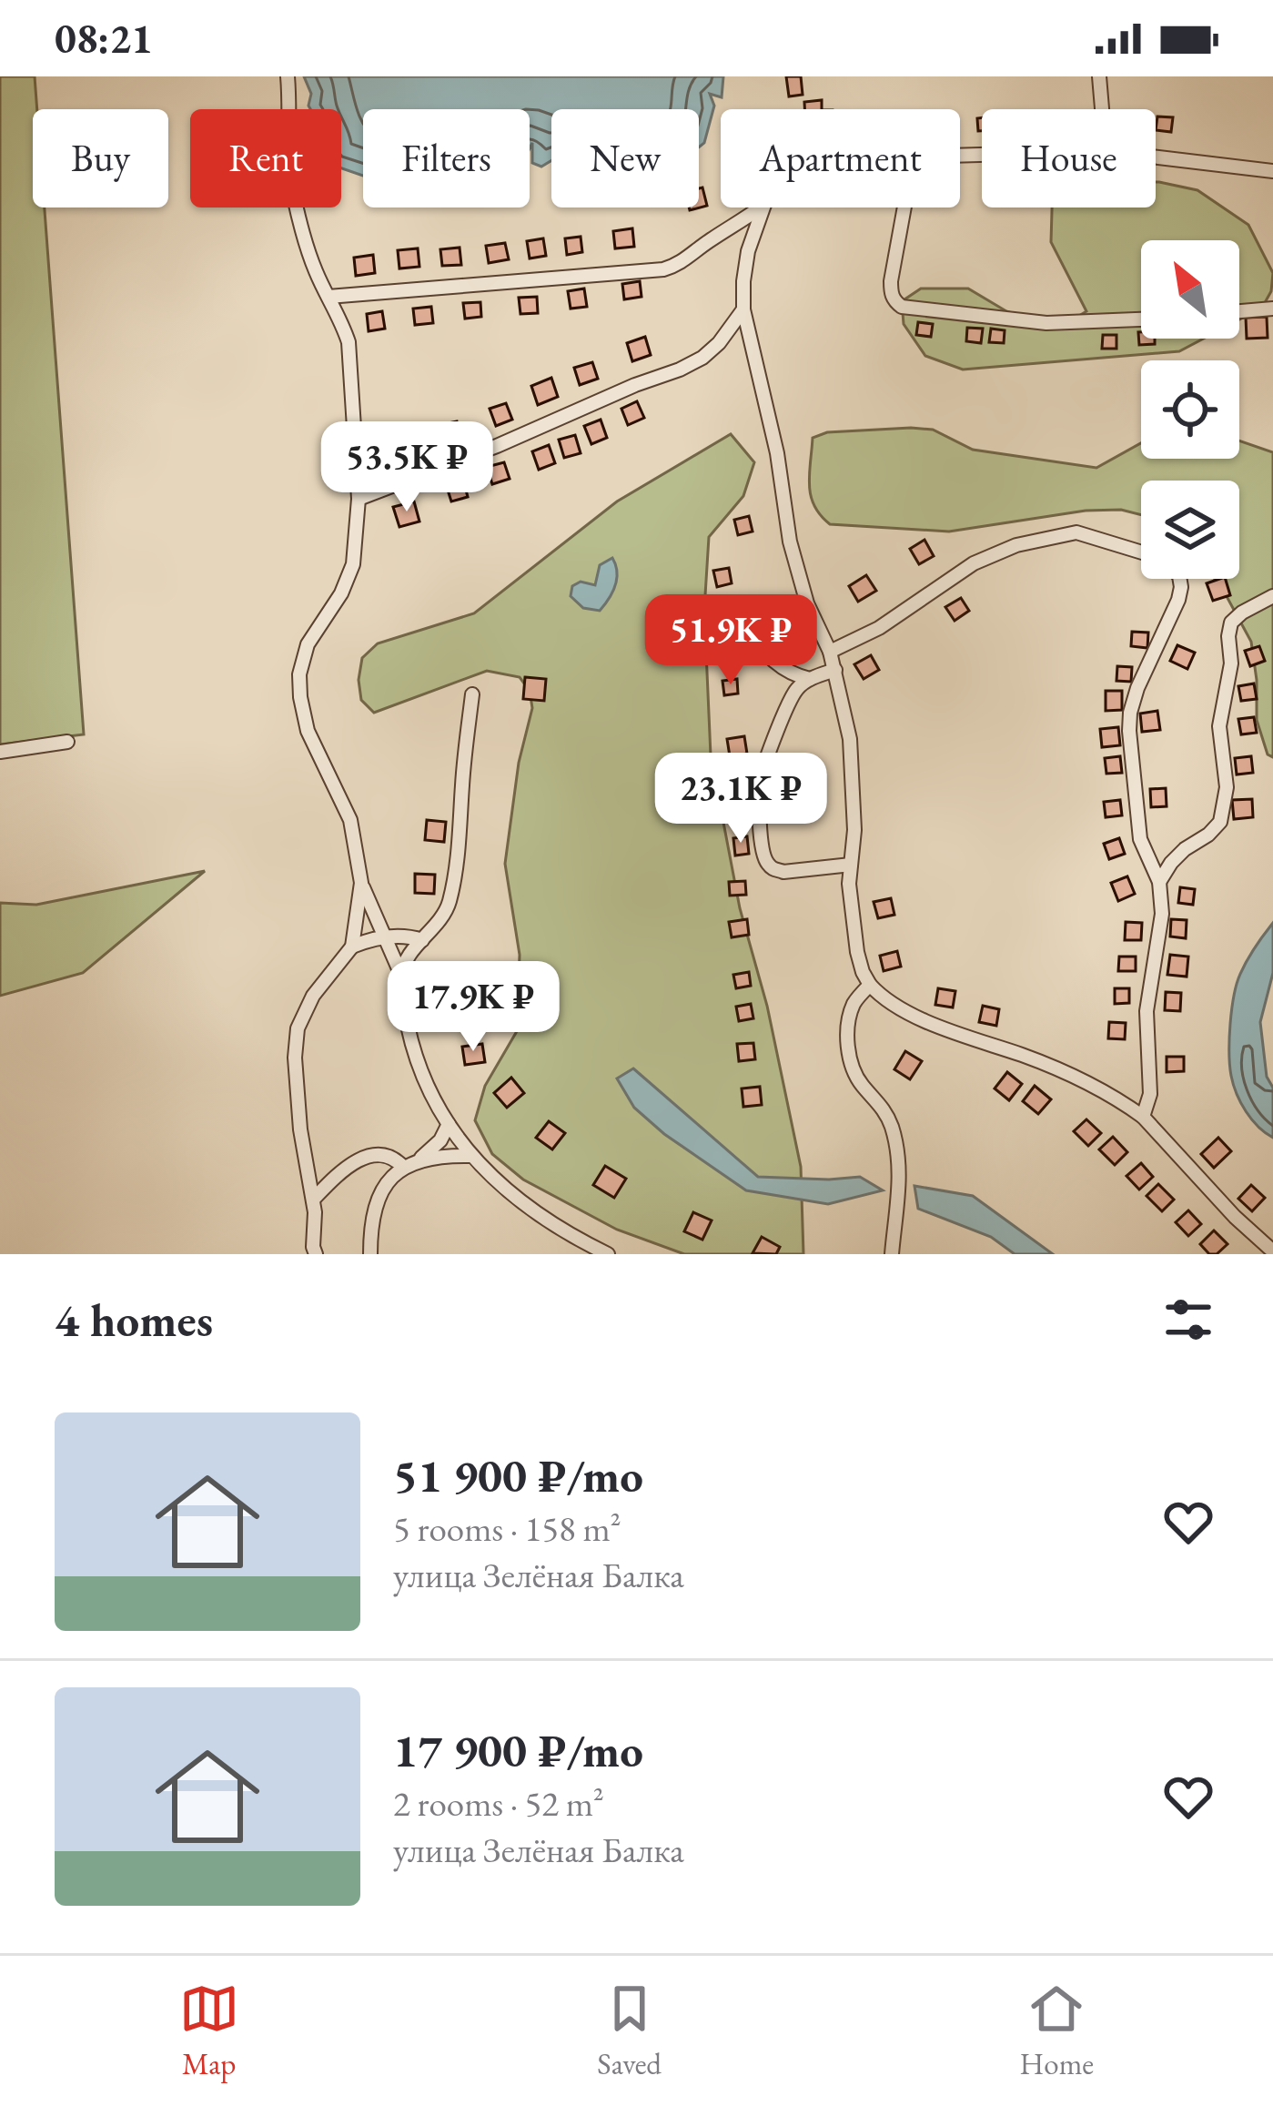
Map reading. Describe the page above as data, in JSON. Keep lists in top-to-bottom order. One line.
{"north":"top left","page":{"status":"08:21","chip":["Buy","Rent","Filters","New","Apartment","House"],"price":["53.5K ₽","51.9K ₽","23.1K ₽","17.9K ₽"],"heading":"4 homes","list":[{"name":"51 900 ₽/mo","note":"5 rooms · 158 m² · улица Зелёная Балка"},{"name":"17 900 ₽/mo","note":"2 rooms · 52 m² · улица Зелёная Балка"}],"tabs":["Map","Saved","Home"]}}
